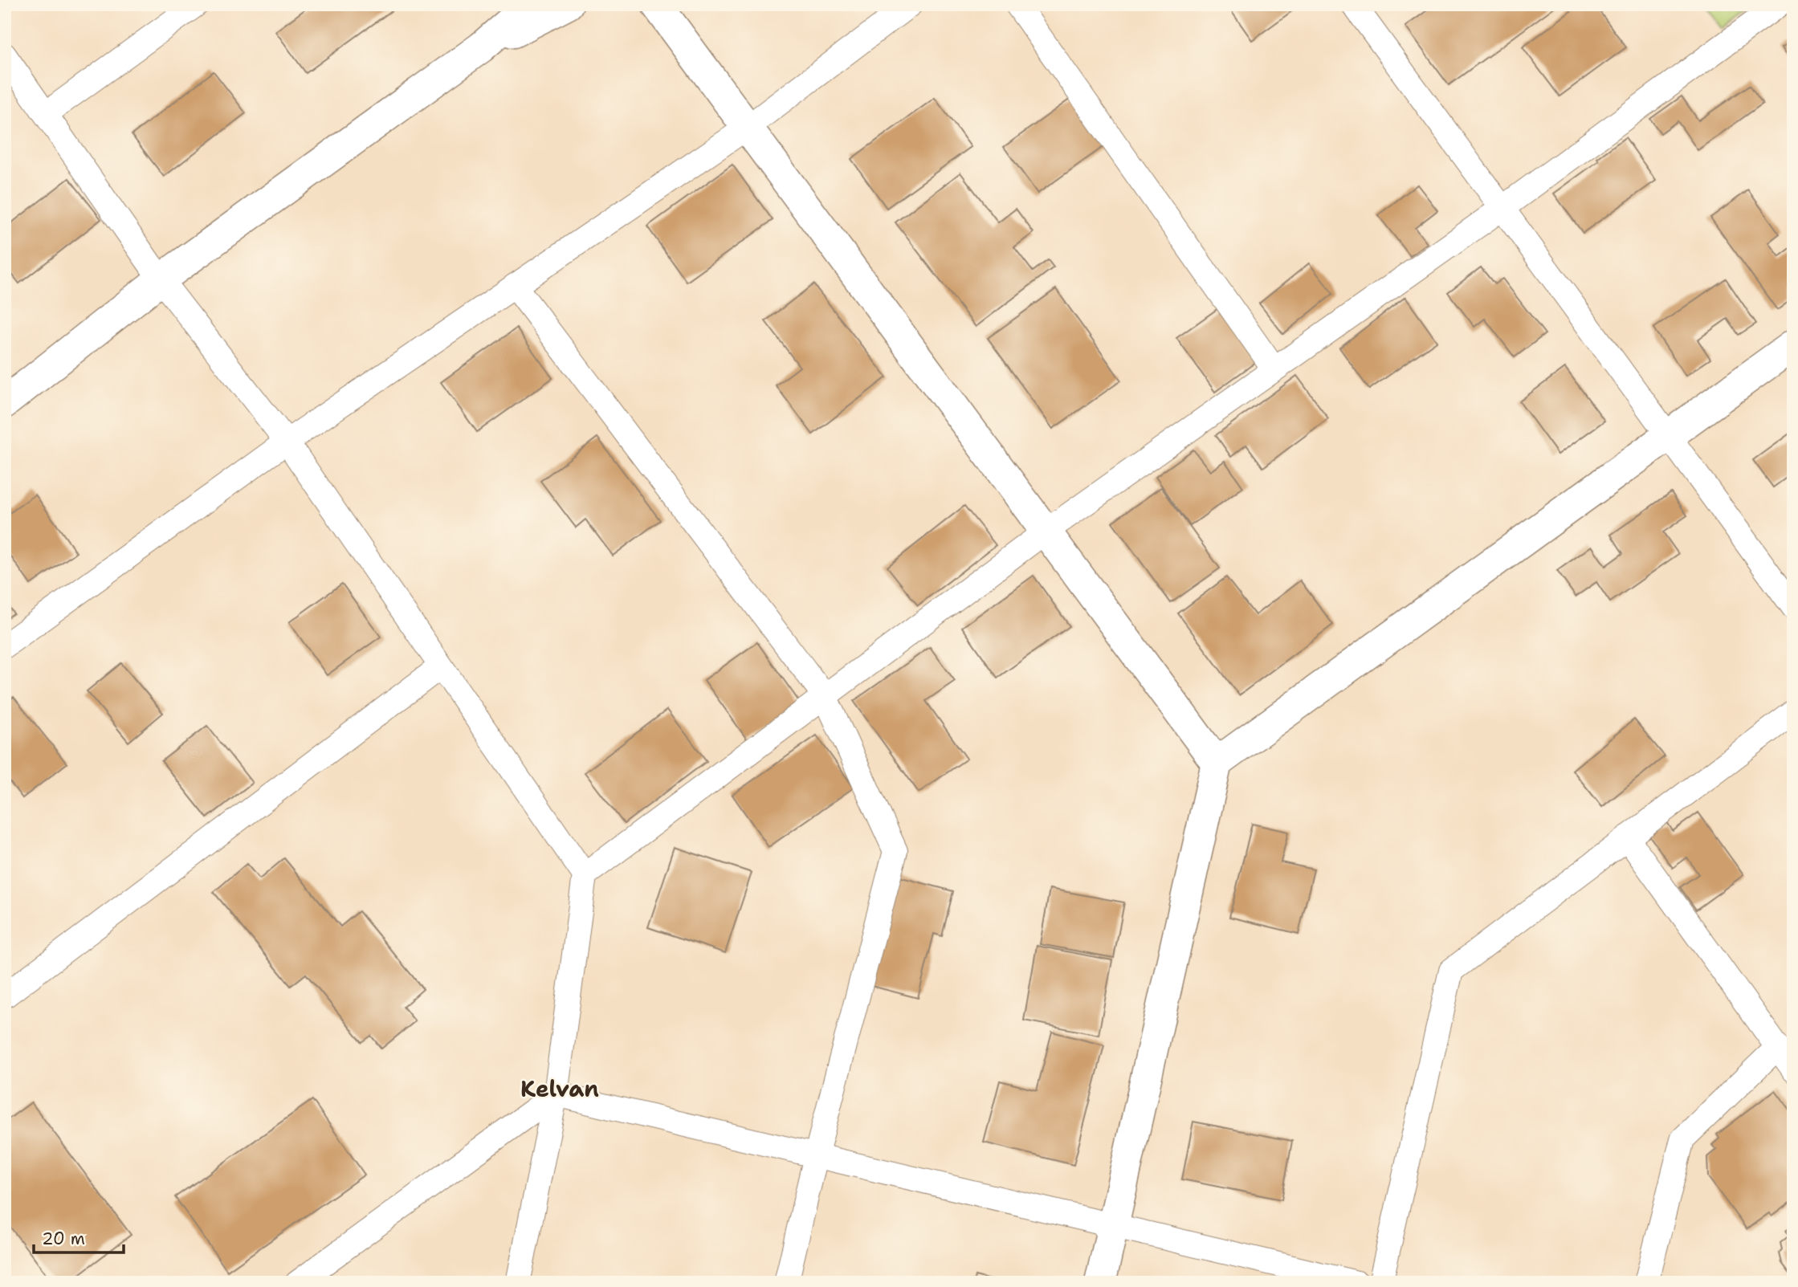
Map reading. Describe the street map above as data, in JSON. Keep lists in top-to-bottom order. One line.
{"districts":["Kelvan"],"scale_bar":"20 m"}
